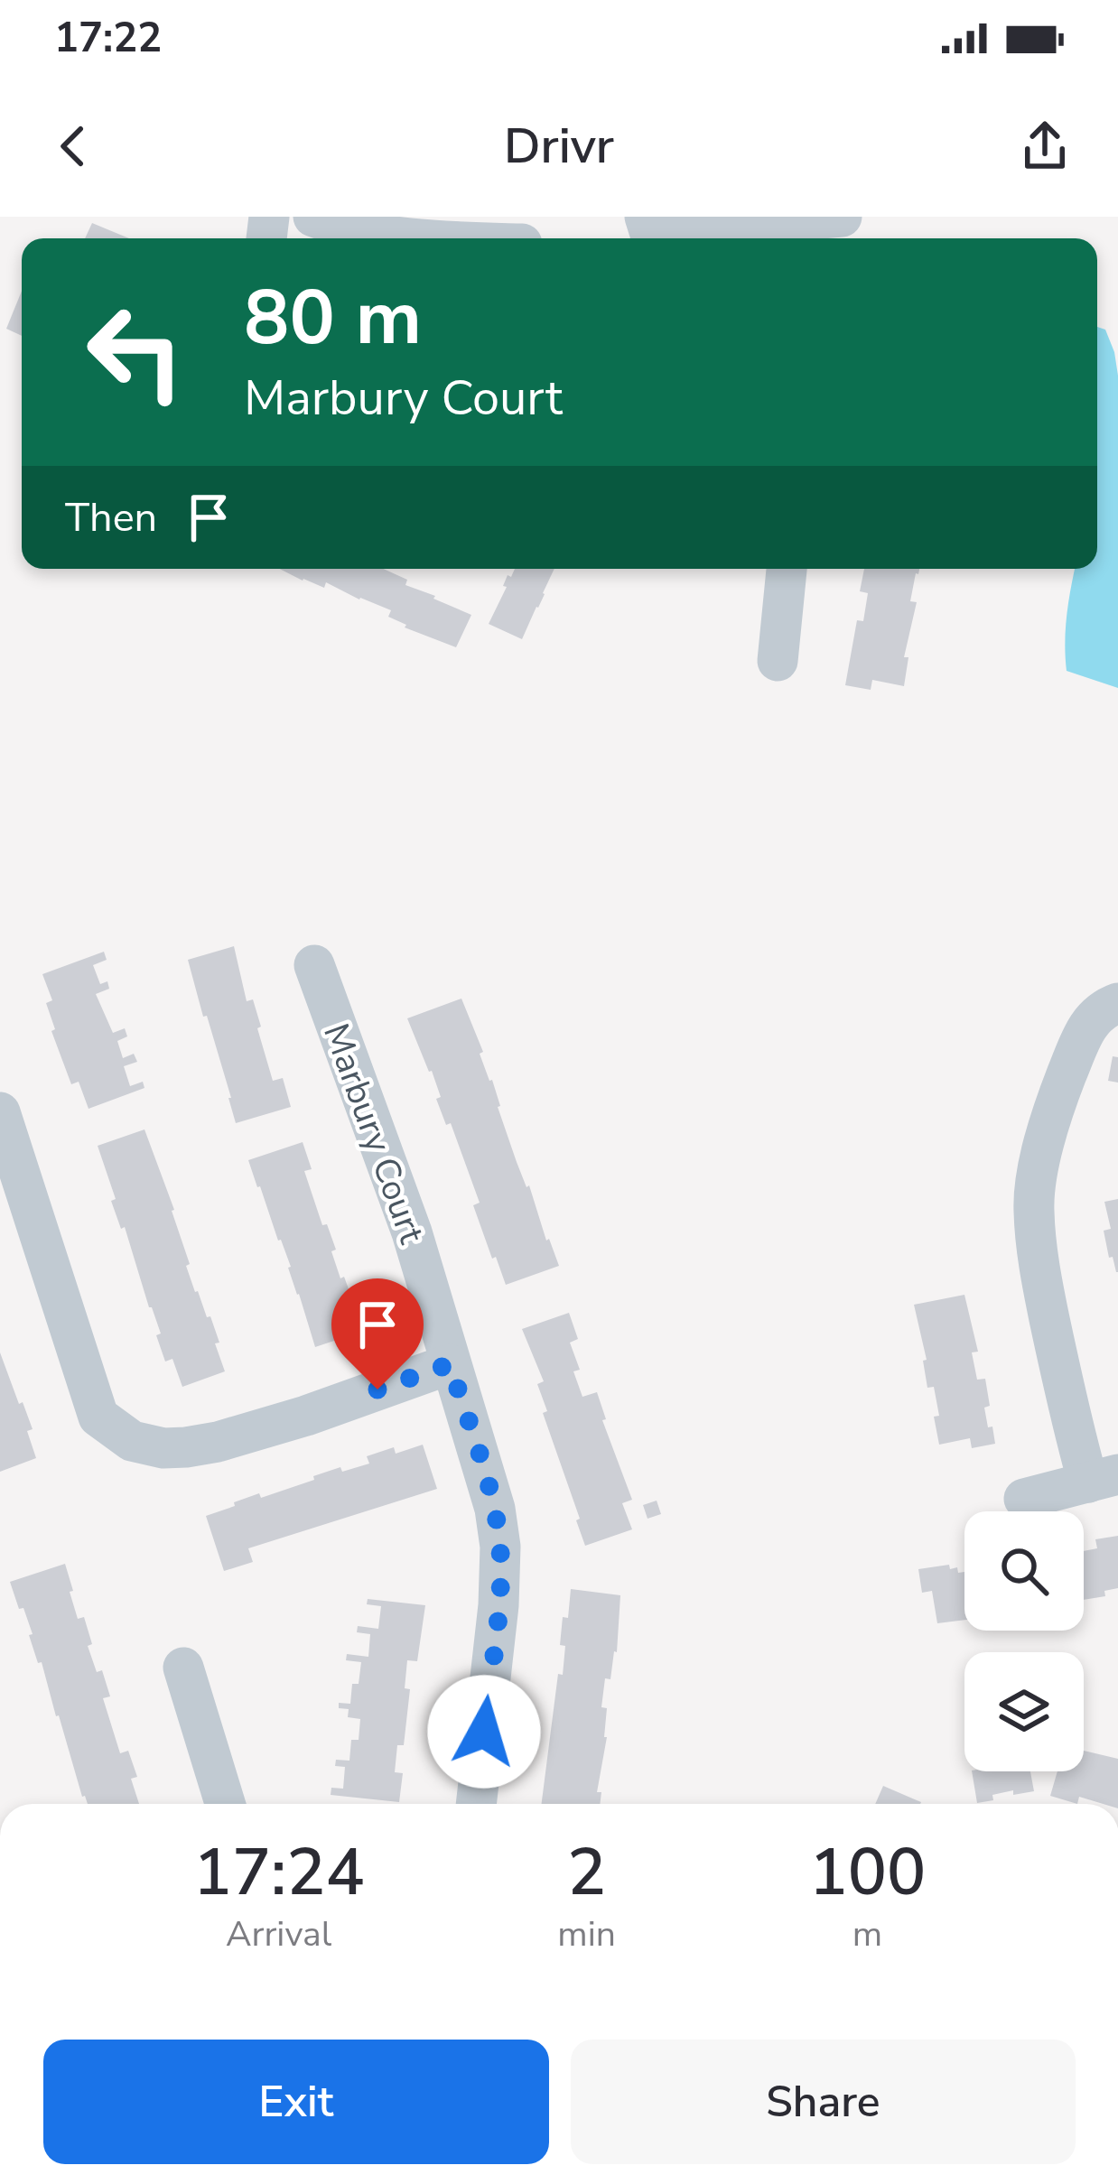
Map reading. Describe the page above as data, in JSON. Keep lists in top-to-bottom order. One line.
{"streets":{"street":["Marbury Court"]},"page":{"status":"17:22","header":"Drivr","turn":["80 m","Marbury Court"],"then":"Then","eta":["17:24","Arrival","2","min","100","m"],"buttons":["Exit","Share"]}}
